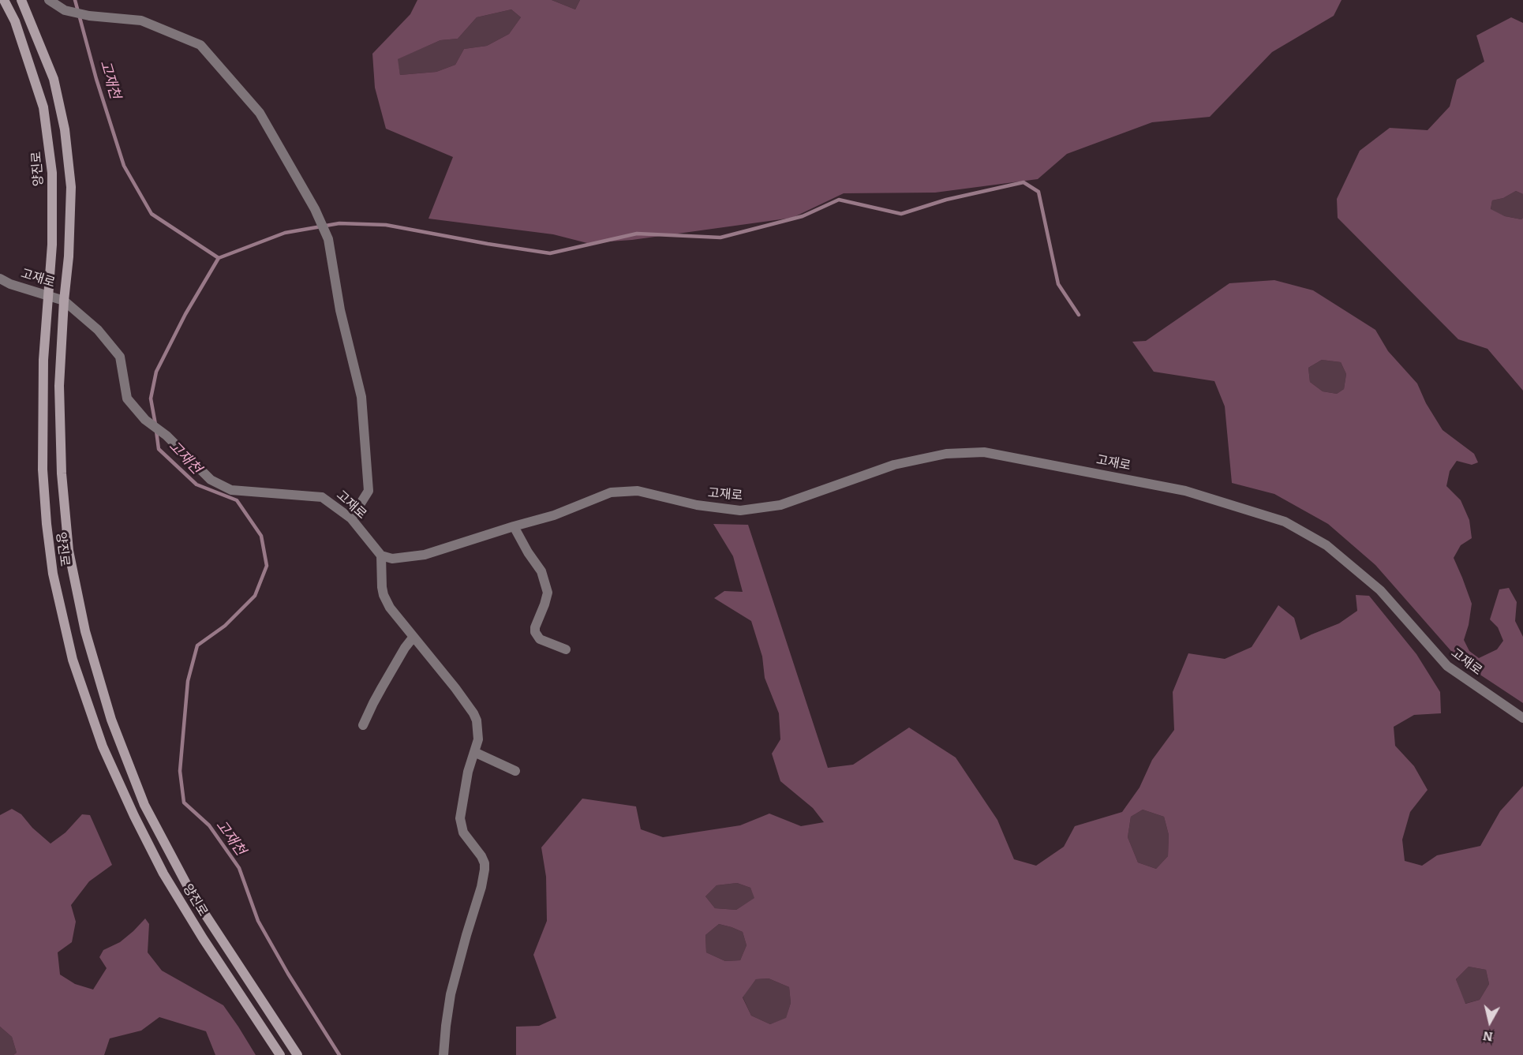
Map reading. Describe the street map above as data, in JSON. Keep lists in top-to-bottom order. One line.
{"streets":{"main road":["양진로"],"street":["고재로"]},"crossings":[["양진로","고재로"]],"water":["고재천"],"north":"bottom"}
